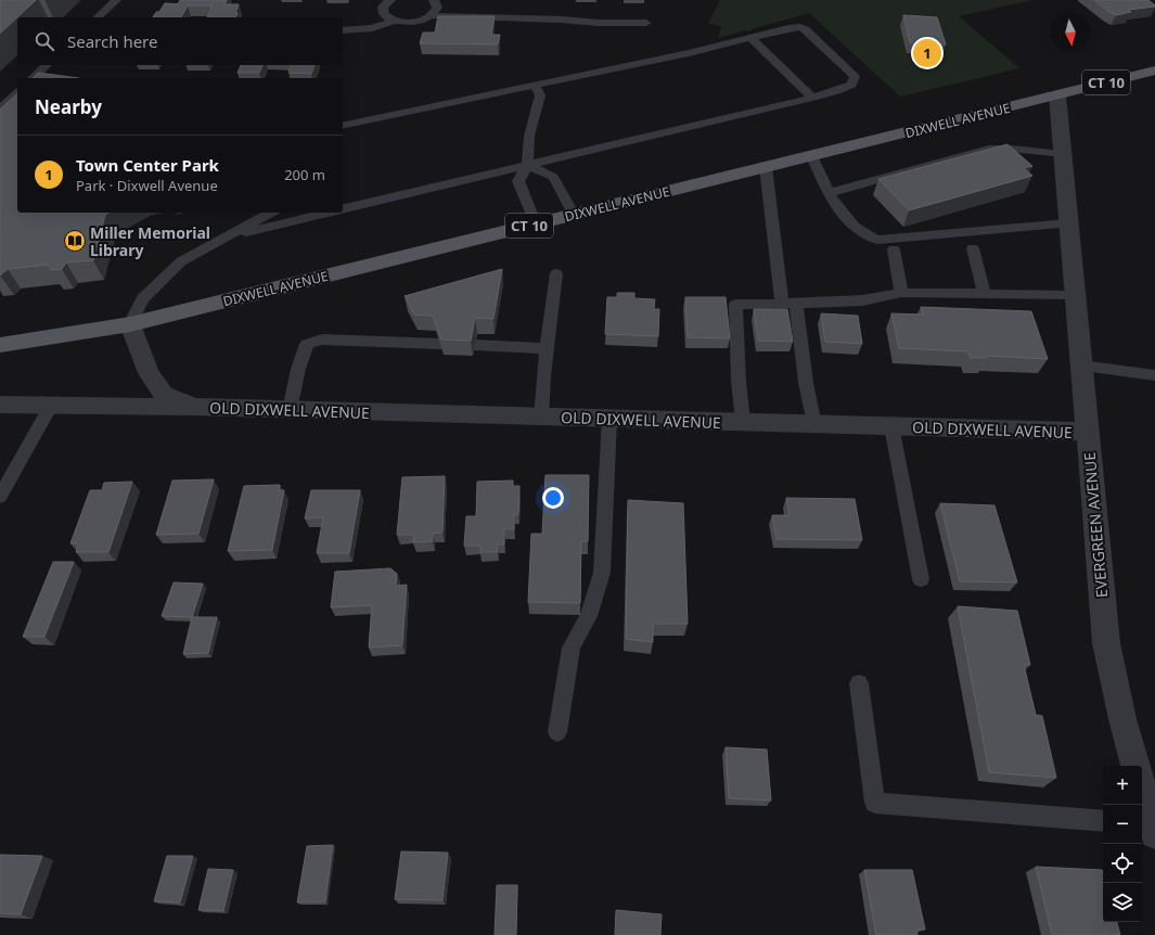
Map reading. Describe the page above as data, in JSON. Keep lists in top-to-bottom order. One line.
{"streets":{"main road":["CT 10","DIXWELL AVENUE"],"street":["OLD DIXWELL AVENUE","EVERGREEN AVENUE"]},"crossings":[["DIXWELL AVENUE","OLD DIXWELL AVENUE"],["DIXWELL AVENUE","EVERGREEN AVENUE"],["OLD DIXWELL AVENUE","EVERGREEN AVENUE"]],"places":{"library":["Miller Memorial Library"]},"north":"bottom","page":{"search":"Search here","pins":"1","heading":"Nearby","list":[{"mark":"1","name":"Town Center Park","note":"Park · Dixwell Avenue","value":"200 m"}],"map_buttons":["+","−"]}}
